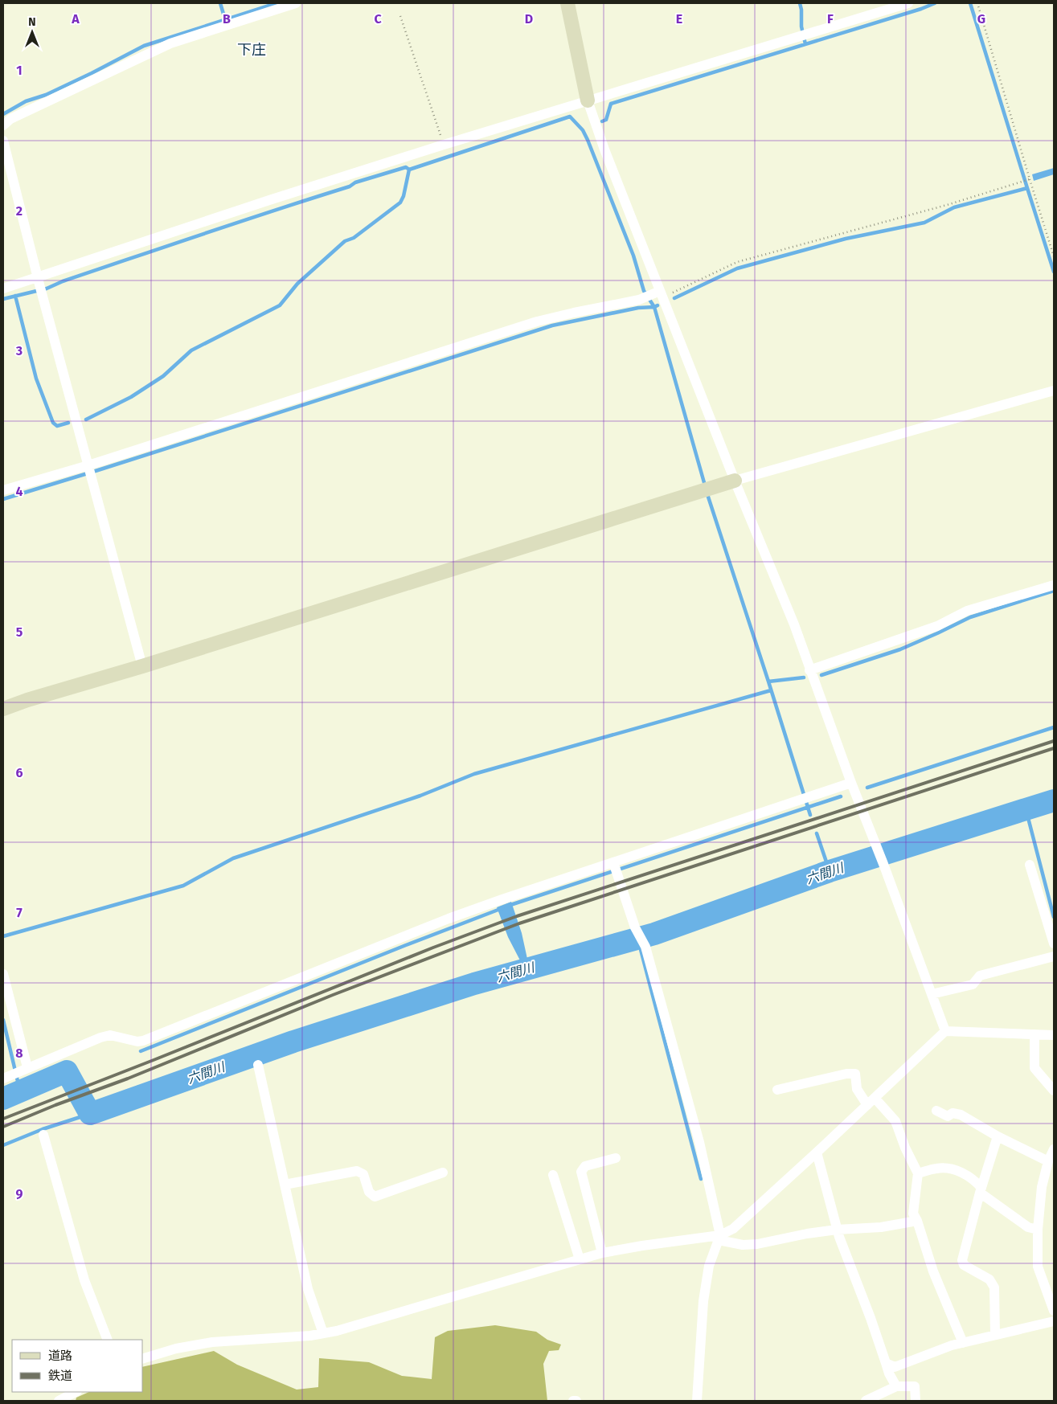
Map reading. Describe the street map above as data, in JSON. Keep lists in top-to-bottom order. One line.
{"districts":["下庄"],"water":["六間川"],"legend":["道路","鉄道"],"north":"top","grid":{"columns":["A","B","C","D","E","F","G"],"rows":["1","2","3","4","5","6","7","8","9"]}}
